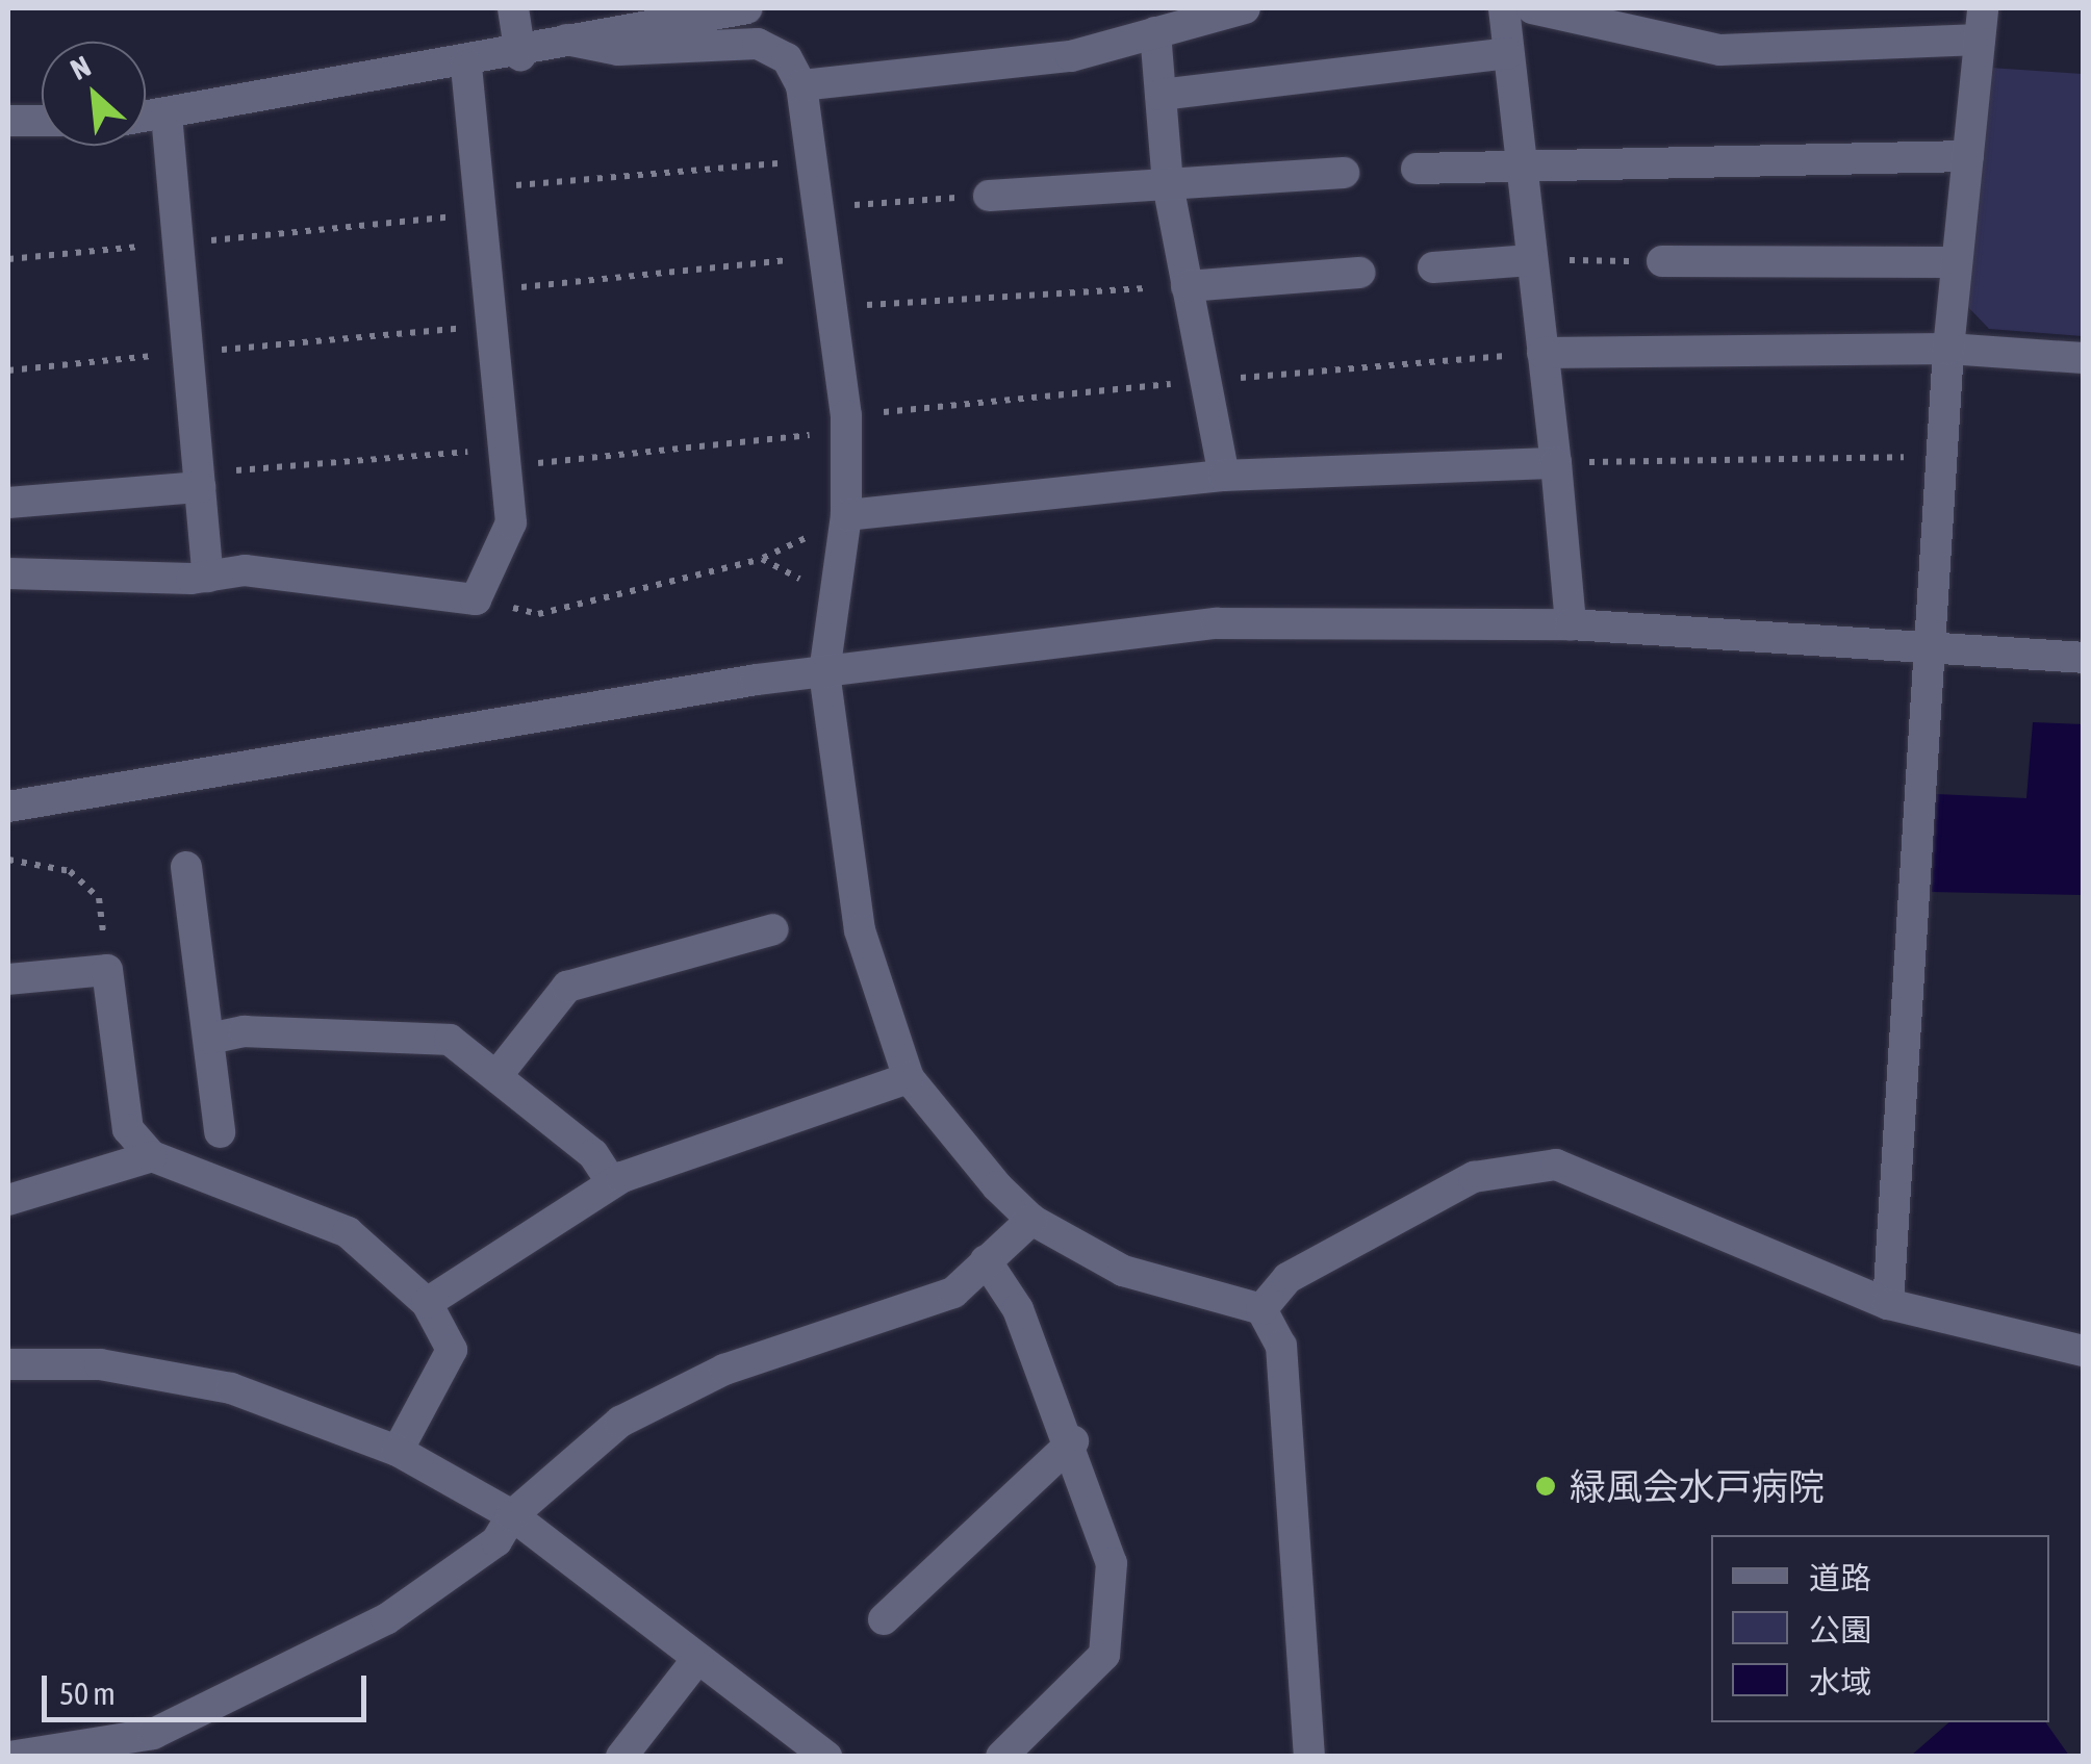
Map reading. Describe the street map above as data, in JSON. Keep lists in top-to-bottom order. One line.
{"places":["緑風会水戸病院"],"legend":["道路","公園","水域"],"scale_bar":"50 m","north":"top left"}
